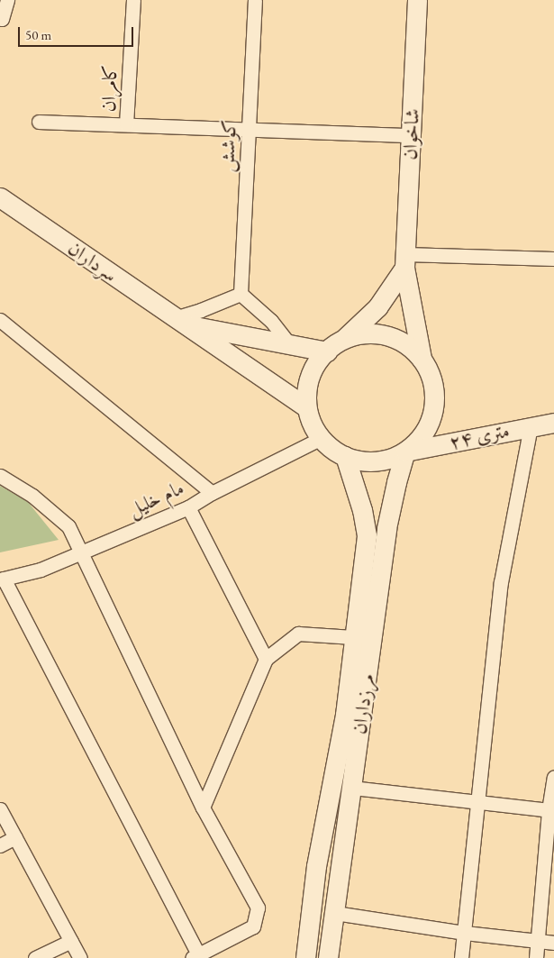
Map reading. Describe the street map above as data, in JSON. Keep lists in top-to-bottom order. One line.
{"streets":{"street":["کامران","شاخوان","کوشش","سرداران","۲۴ متری","مام خلیل","مرزداران"]},"crossings":[["شاخوان","سرداران"],["شاخوان","۲۴ متری"],["شاخوان","مام خلیل"],["شاخوان","مرزداران"],["سرداران","۲۴ متری"],["سرداران","مام خلیل"],["سرداران","مرزداران"],["۲۴ متری","مام خلیل"],["۲۴ متری","مرزداران"],["مام خلیل","مرزداران"]],"scale_bar":"50 m"}
